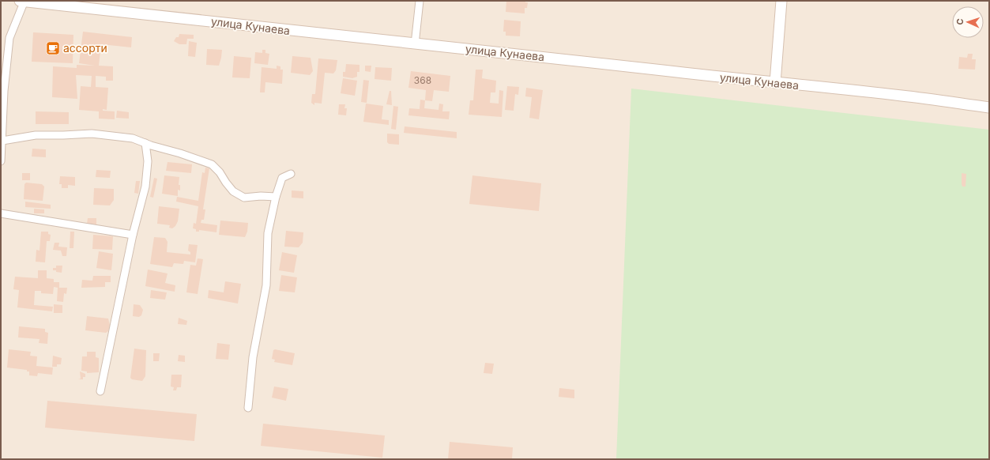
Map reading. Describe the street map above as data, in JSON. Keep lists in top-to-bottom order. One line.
{"streets":{"main road":["улица Кунаева"]},"places":{"cafe":["ассорти"]},"house_numbers":["368"],"north":"left"}
